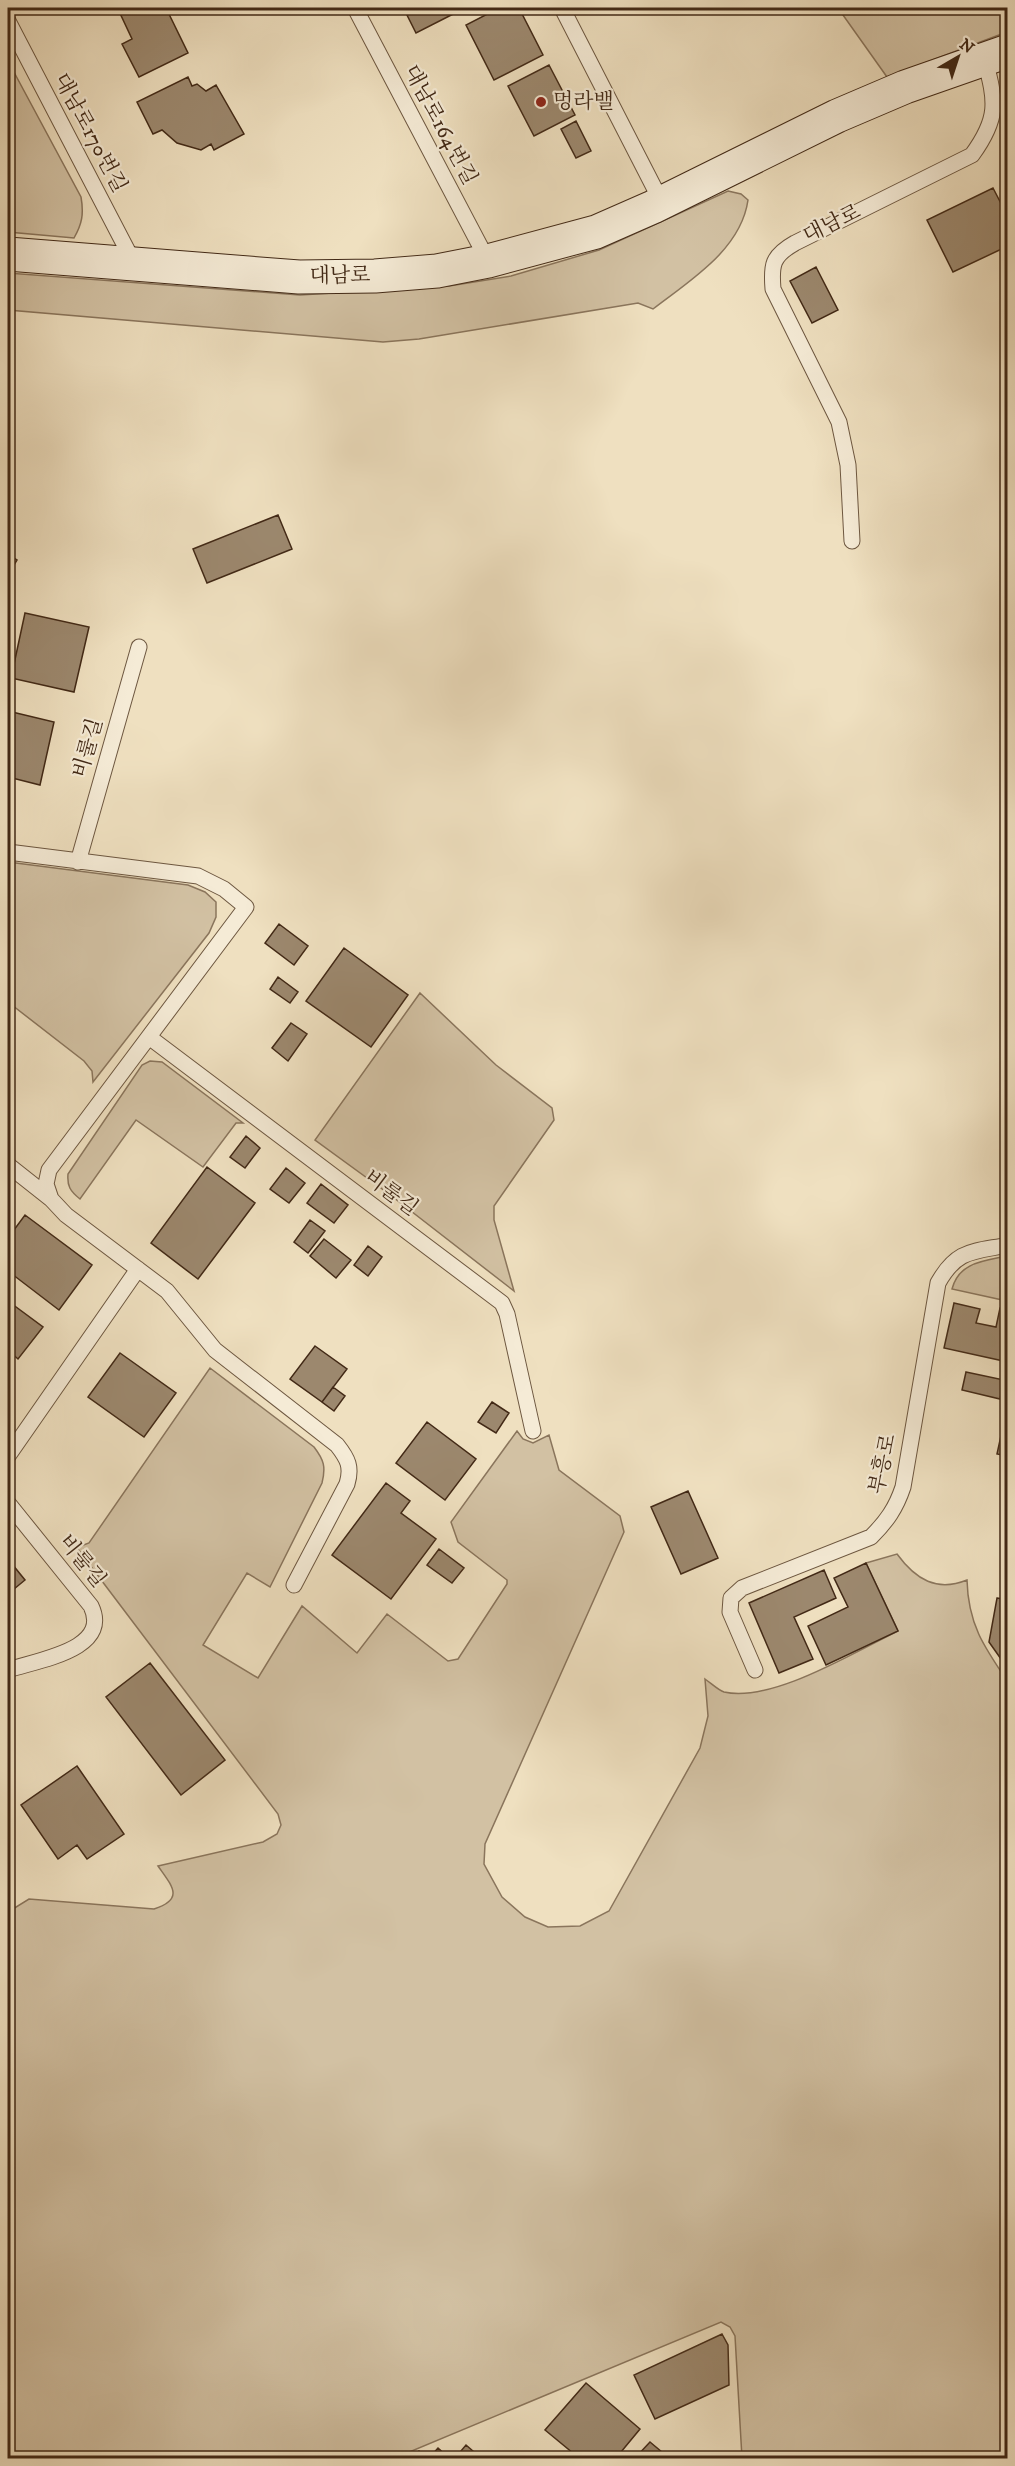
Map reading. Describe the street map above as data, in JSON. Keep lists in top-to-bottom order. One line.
{"streets":{"street":["대남로"],"lane":["대남로164번길","대남로170번길","비룰길","부흥로"]},"crossings":[["대남로164번길","대남로"],["대남로170번길","대남로"]],"places":["멍라밸"],"north":"top right"}
